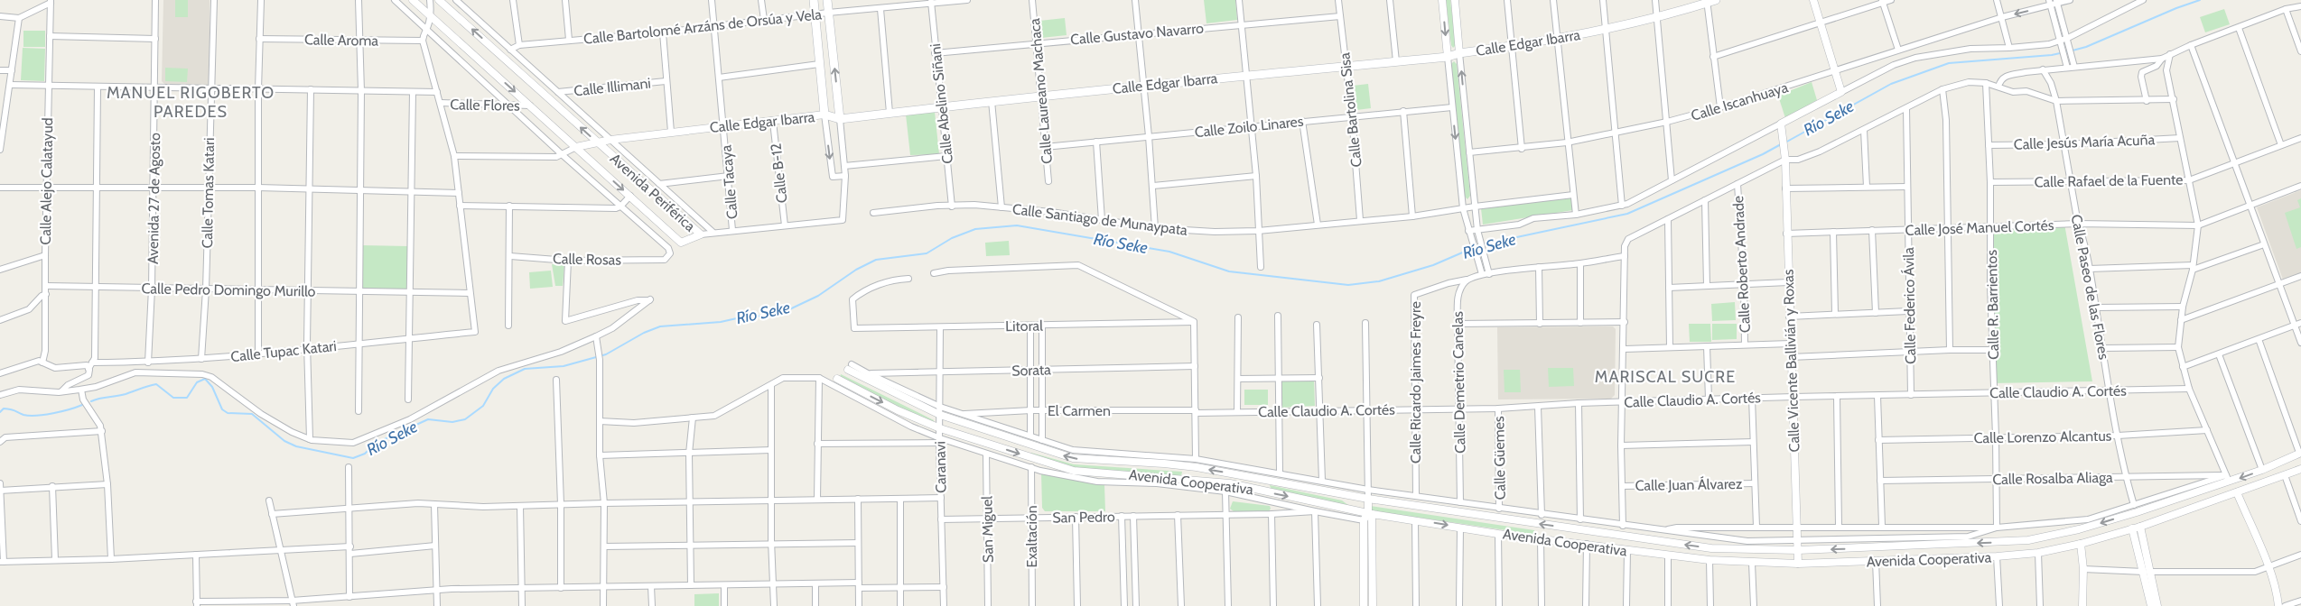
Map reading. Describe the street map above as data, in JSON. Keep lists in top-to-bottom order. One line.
{"streets":{"main road":["Calle Edgar Ibarra"],"street":["Calle Bartolomé Arzáns de Orsúa y Vela","Calle Gustavo Navarro","Calle Aroma","Calle Illimani","Calle Laureano Machaca","Calle Iscanhuaya","Calle Abelino Siñani","Calle Flores","Calle Bartolina Sisa","Calle Zoilo Linares","Calle Jesús María Acuña","Calle B-12","Calle Rafael de la Fuente","Calle Alejo Calatayud","Calle Tacaya","Avenida Periférica","Calle Tomas Katari","Avenida 27 de Agosto","Calle Santiago de Munaypata","Calle José Manuel Cortés","Calle Rosas","Calle Roberto Andrade","Calle Paseo de las Flores","Calle Pedro Domingo Murillo","Calle R. Barrientos","Calle Federico Ávila","Litoral","Calle Tupac Katari","Calle Vicente Ballivián y Roxas","Sorata","Calle Ricardo Jaimes Freyre","Calle Demetrio Canelas","Calle Claudio A. Cortés","El Carmen","Calle Lorenzo Alcantus","Calle Güemes","Caranavi","Calle Rosalba Aliaga","Avenida Cooperativa","Calle Juan Álvarez","San Pedro","San Miguel","Exaltación"]},"crossings":[["Calle Bartolomé Arzáns de Orsúa y Vela","Calle Abelino Siñani"],["Calle Bartolomé Arzáns de Orsúa y Vela","Calle Tacaya"],["Calle Gustavo Navarro","Calle Laureano Machaca"],["Calle Gustavo Navarro","Calle Abelino Siñani"],["Calle Gustavo Navarro","Calle Bartolina Sisa"],["Calle Edgar Ibarra","Calle Laureano Machaca"],["Calle Edgar Ibarra","Calle Abelino Siñani"],["Calle Edgar Ibarra","Calle Bartolina Sisa"],["Calle Edgar Ibarra","Calle B-12"],["Calle Edgar Ibarra","Calle Tacaya"],["Calle Edgar Ibarra","Avenida Periférica"],["Calle Laureano Machaca","Calle Zoilo Linares"],["Calle Abelino Siñani","Calle Santiago de Munaypata"],["Calle Flores","Avenida Periférica"],["Calle Bartolina Sisa","Calle Zoilo Linares"],["Calle Bartolina Sisa","Calle Santiago de Munaypata"],["Calle Jesús María Acuña","Calle Paseo de las Flores"],["Calle Jesús María Acuña","Calle R. Barrientos"],["Calle Rafael de la Fuente","Calle Paseo de las Flores"],["Calle Rafael de la Fuente","Calle R. Barrientos"],["Calle Alejo Calatayud","Calle Pedro Domingo Murillo"],["Calle Alejo Calatayud","Calle Tupac Katari"],["Calle Tomas Katari","Calle Pedro Domingo Murillo"],["Calle Tomas Katari","Calle Tupac Katari"],["Avenida 27 de Agosto","Calle Pedro Domingo Murillo"],["Avenida 27 de Agosto","Calle Tupac Katari"],["Calle José Manuel Cortés","Calle Paseo de las Flores"],["Calle José Manuel Cortés","Calle R. Barrientos"],["Calle José Manuel Cortés","Calle Federico Ávila"],["Calle José Manuel Cortés","Calle Vicente Ballivián y Roxas"],["Calle Paseo de las Flores","Calle Claudio A. Cortés"],["Calle Paseo de las Flores","Calle Lorenzo Alcantus"],["Calle Paseo de las Flores","Calle Rosalba Aliaga"],["Calle Pedro Domingo Murillo","Calle Tupac Katari"],["Calle R. Barrientos","Calle Claudio A. Cortés"],["Calle R. Barrientos","Calle Lorenzo Alcantus"],["Calle R. Barrientos","Calle Rosalba Aliaga"],["Calle Federico Ávila","Calle Claudio A. Cortés"],["Litoral","Caranavi"],["Calle Vicente Ballivián y Roxas","Calle Claudio A. Cortés"],["Calle Vicente Ballivián y Roxas","Avenida Cooperativa"],["Sorata","Caranavi"],["Calle Ricardo Jaimes Freyre","Calle Demetrio Canelas"],["Calle Ricardo Jaimes Freyre","Calle Claudio A. Cortés"],["Calle Demetrio Canelas","Calle Claudio A. Cortés"],["Calle Claudio A. Cortés","El Carmen"],["Calle Claudio A. Cortés","Calle Güemes"],["Caranavi","Avenida Cooperativa"],["Caranavi","San Pedro"],["Calle Rosalba Aliaga","Avenida Cooperativa"],["San Pedro","San Miguel"],["San Pedro","Exaltación"]],"districts":["MANUEL RIGOBERTO PAREDES","MARISCAL SUCRE"],"water":["Río Seke"]}
